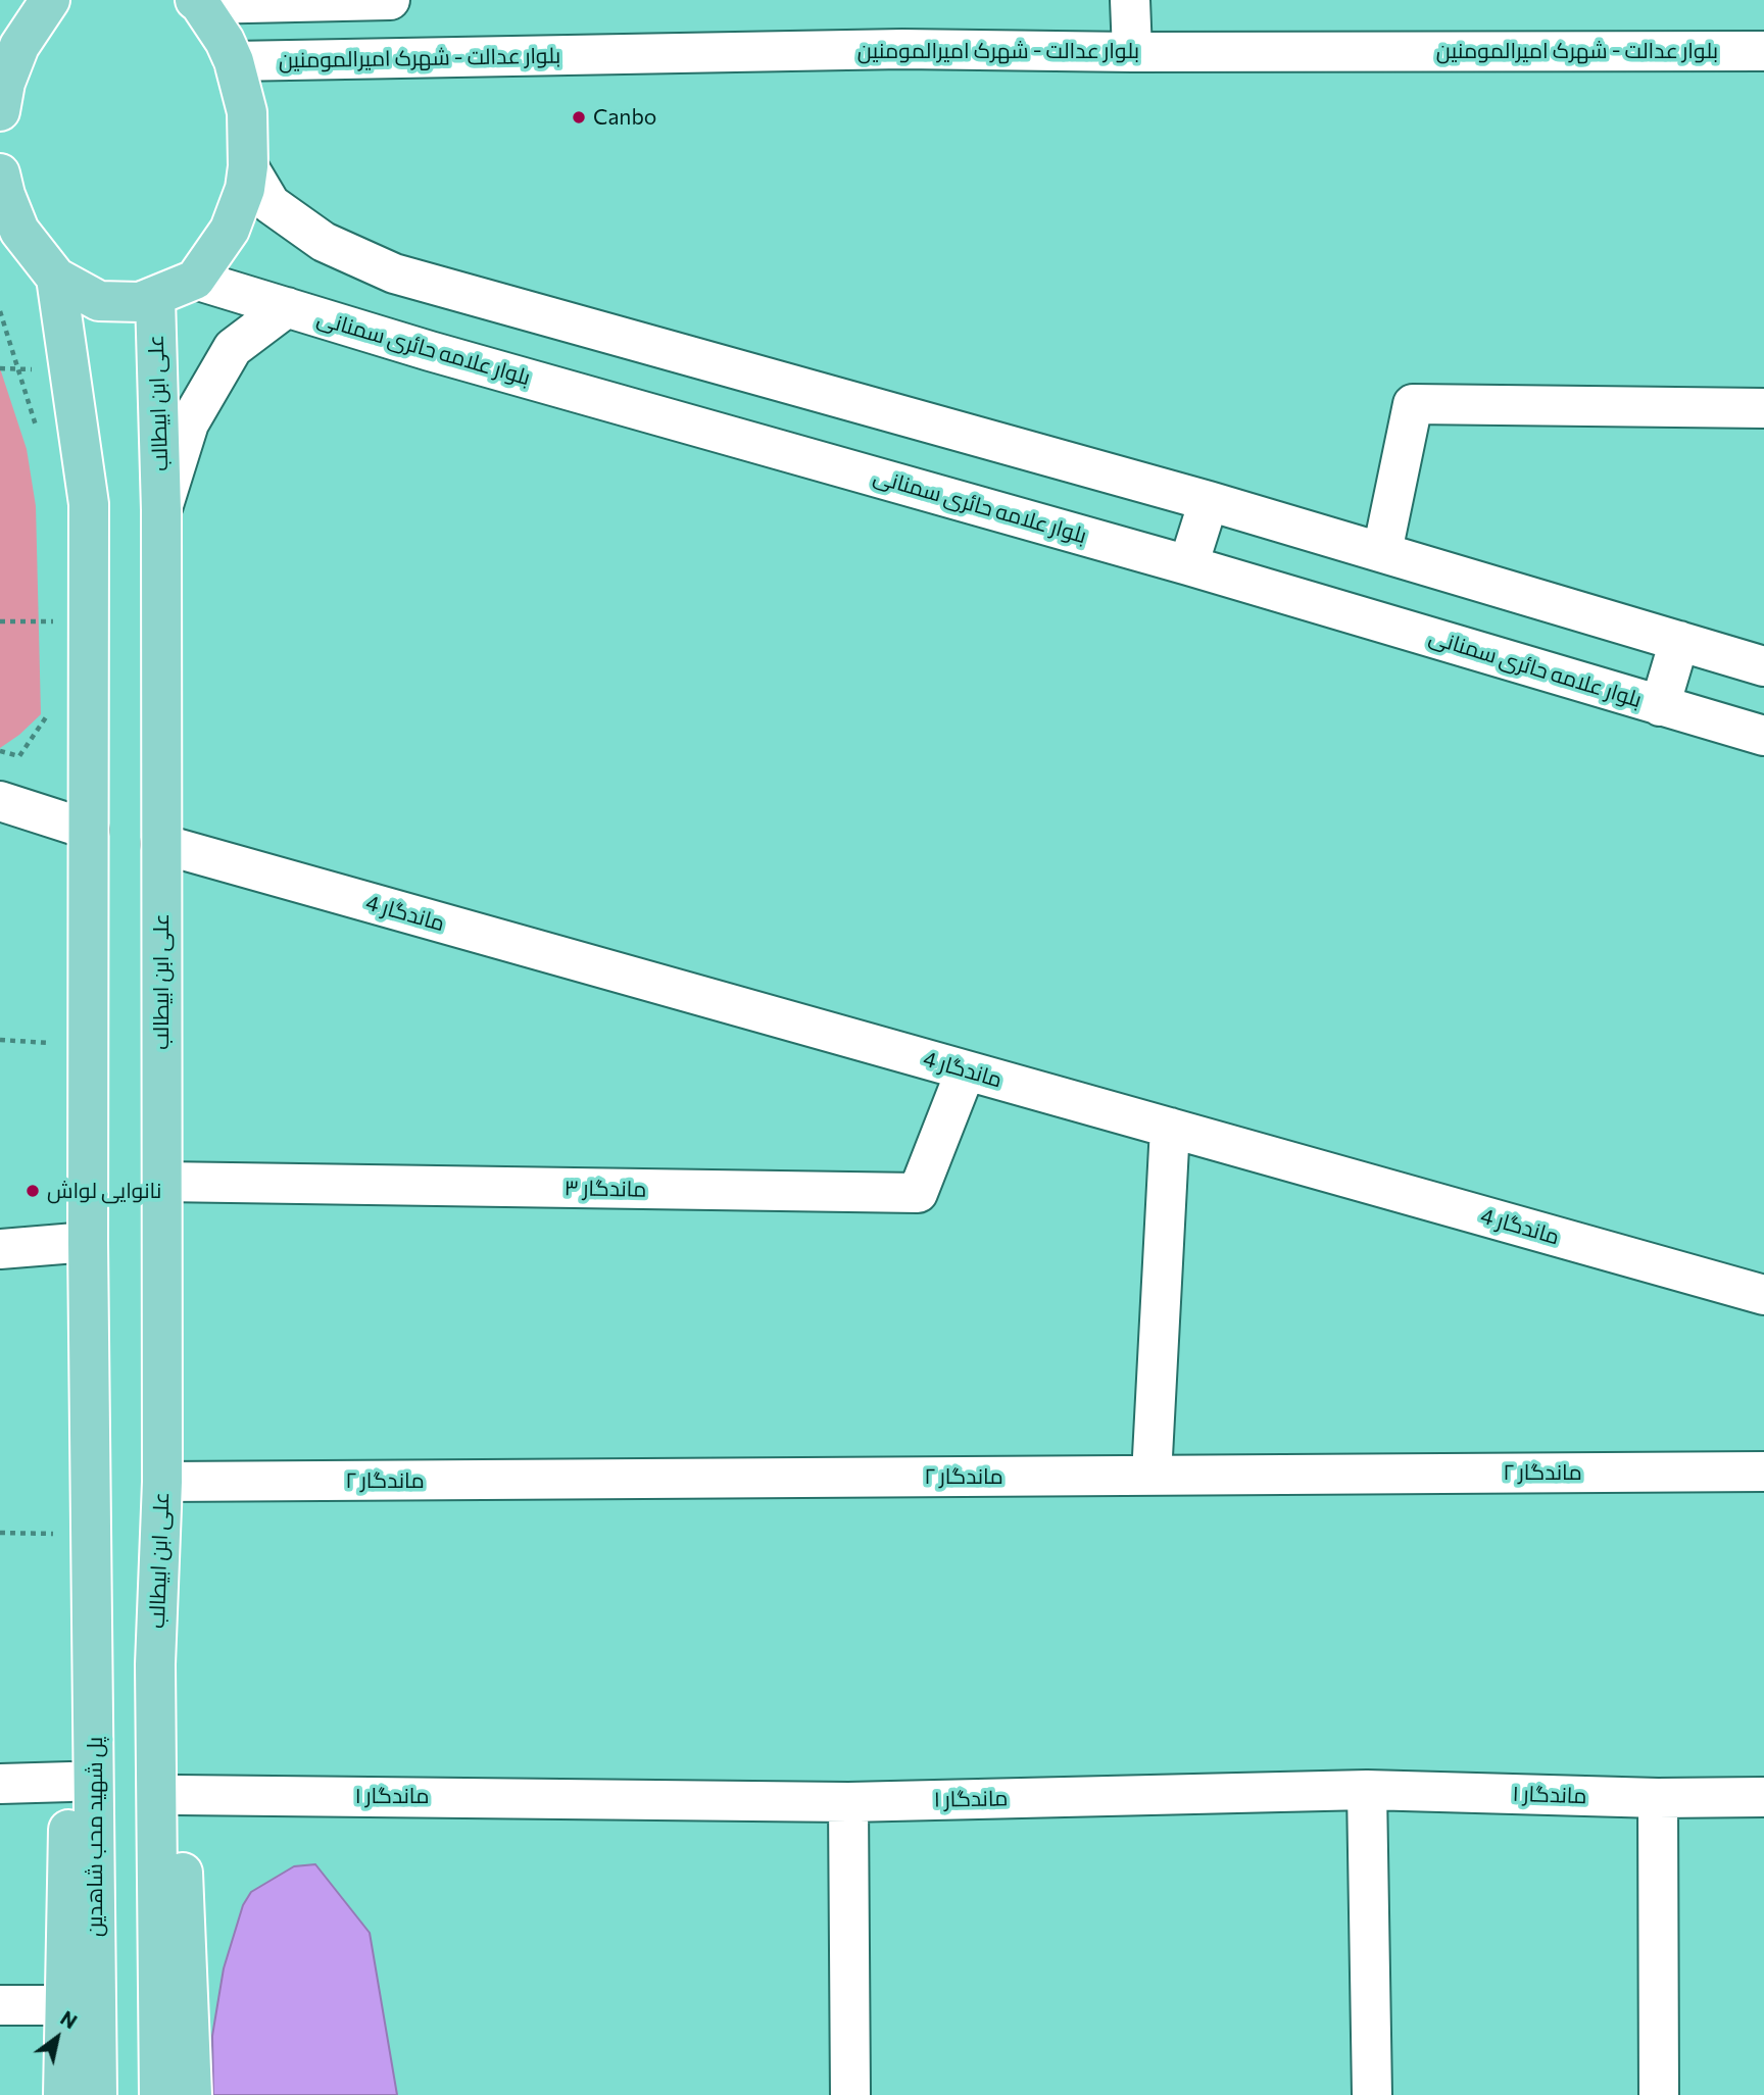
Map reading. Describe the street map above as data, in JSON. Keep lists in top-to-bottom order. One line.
{"streets":{"main road":["علی ابن ابیطالب","پل شهید محب شاهدین"],"street":["بلوار عدالت - شهرک امیرالمومنین","بلوار علامه حائری سمنانی","ماندگار 4","ماندگار ۳","ماندگار ۲","ماندگار ۱"]},"crossings":[["علی ابن ابیطالب","ماندگار 4"],["علی ابن ابیطالب","ماندگار ۳"],["علی ابن ابیطالب","ماندگار ۲"],["ماندگار 4","ماندگار ۳"]],"places":["Canbo","نانوایی لواش"],"north":"top right"}
